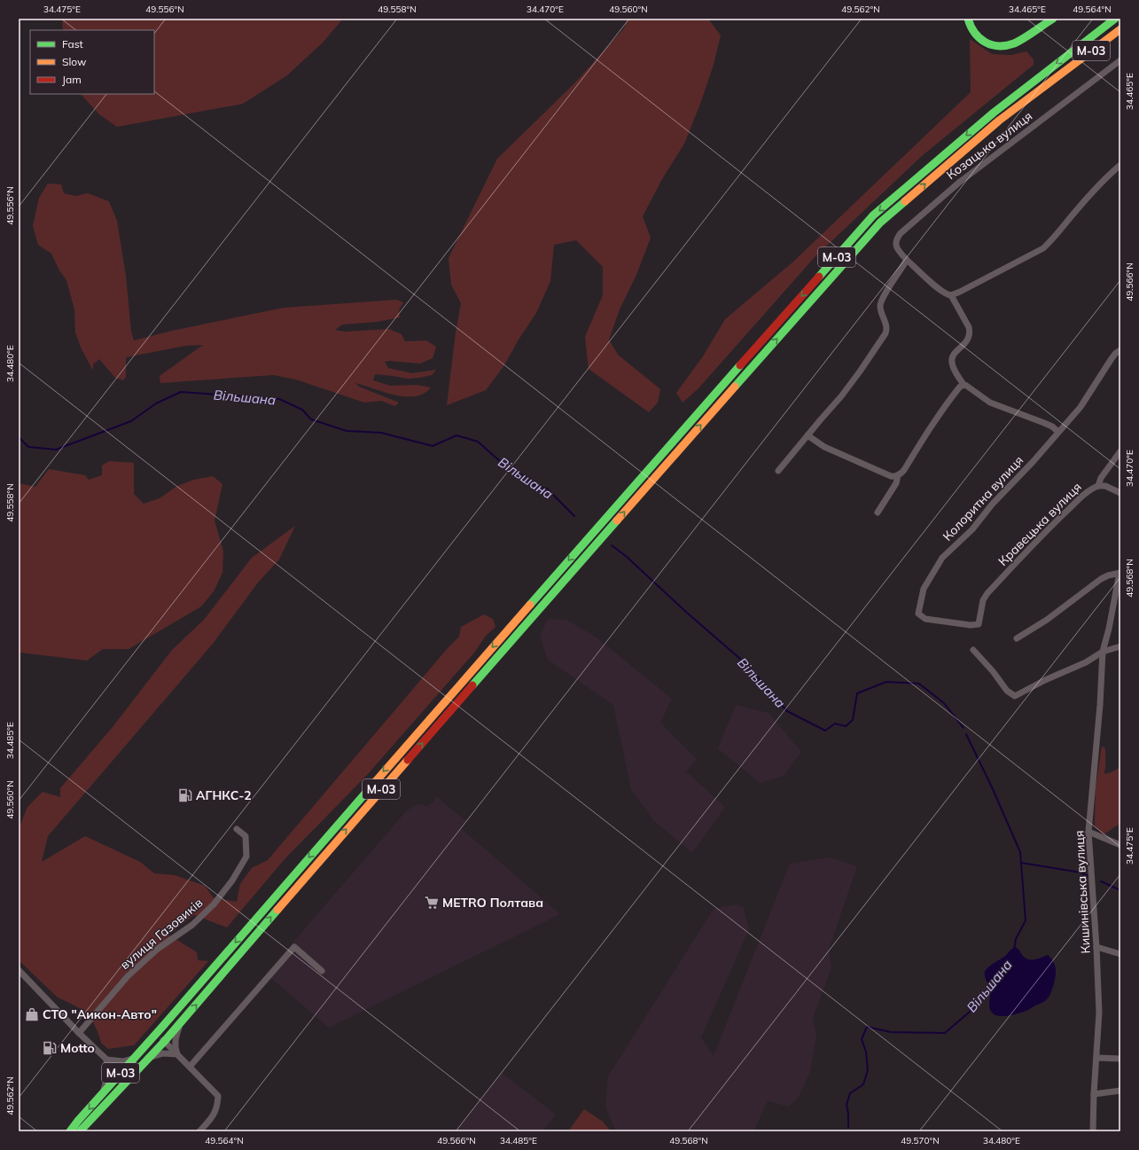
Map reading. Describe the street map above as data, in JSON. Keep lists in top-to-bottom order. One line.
{"streets":{"main road":["М-03"],"street":["Козацька вулиця","Колоритна вулиця","Кравецька вулиця","Кишинівська вулиця","вулиця Газовиків"]},"crossings":[["Козацька вулиця","Колоритна вулиця"],["Колоритна вулиця","Кравецька вулиця"]],"water":["Вільшана"],"places":{"fuel station":["АГНКС-2","Motto"],"supermarket":["METRO Полтава"],"shop":["СТО \"Аикон-Авто\""]},"legend":["Fast","Slow","Jam"],"coordinates":["34.475°E","49.556°N","49.558°N","34.470°E","49.560°N","49.562°N","34.465°E","49.564°N","49.566°N","34.480°E","49.568°N","34.485°E","49.570°N"]}
